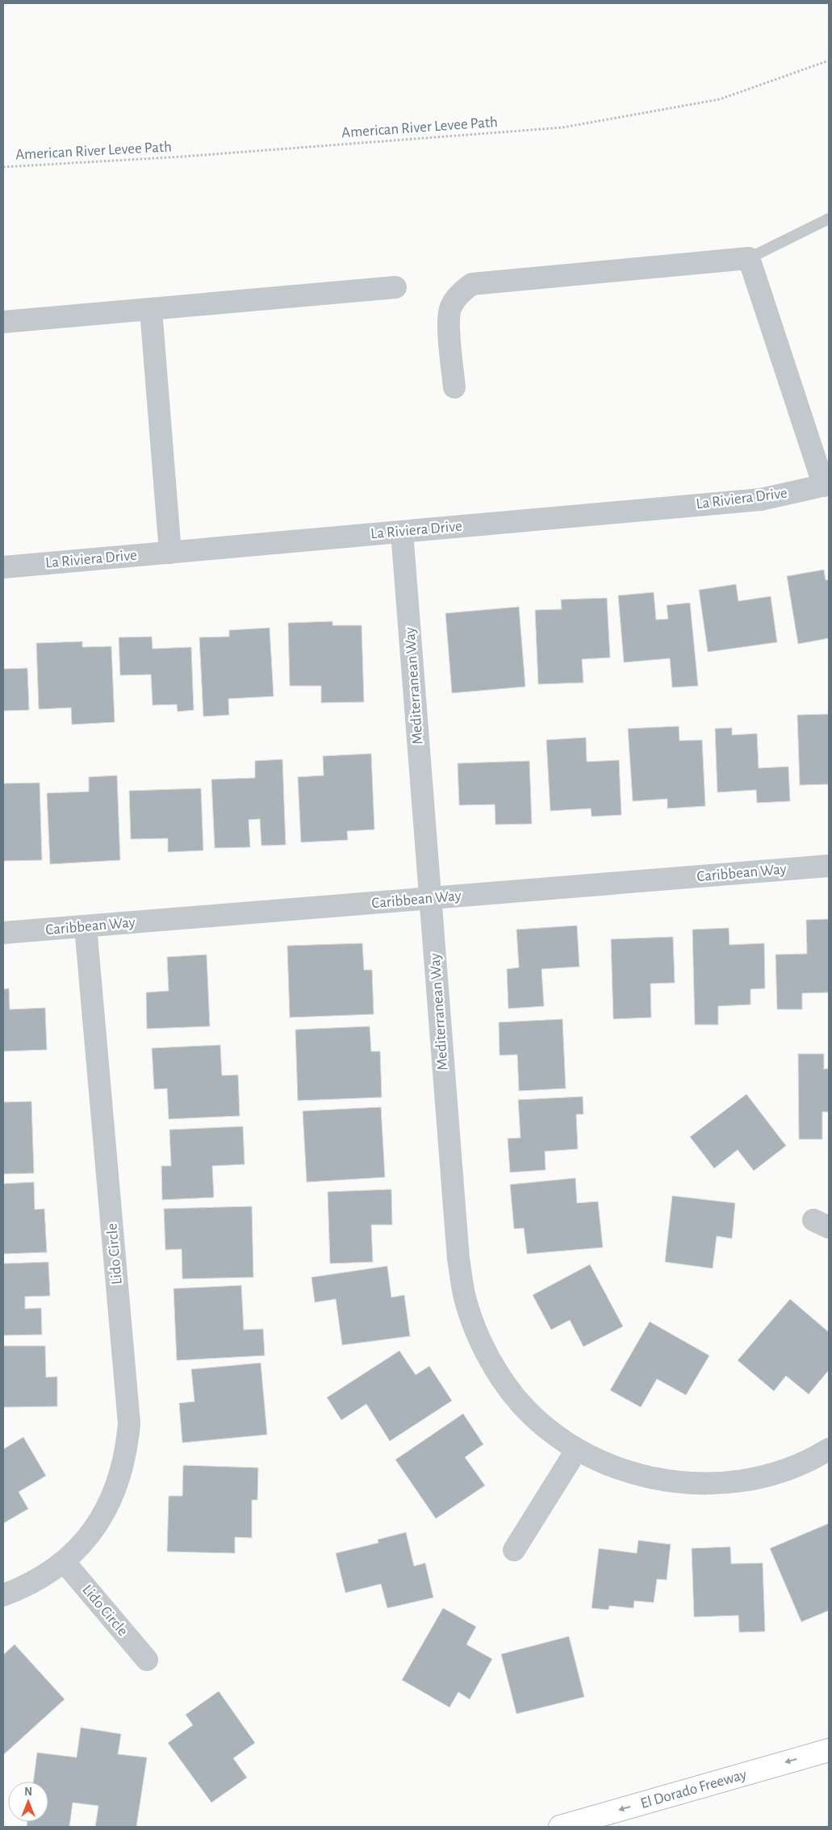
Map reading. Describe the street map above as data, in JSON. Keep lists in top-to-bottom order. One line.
{"streets":{"highway":["El Dorado Freeway"],"street":["La Riviera Drive","Mediterranean Way","Caribbean Way","Lido Circle"],"path":["American River Levee Path"]},"crossings":[["La Riviera Drive","Mediterranean Way"],["Mediterranean Way","Caribbean Way"],["Caribbean Way","Lido Circle"]],"one_way":["El Dorado Freeway"],"north":"top"}
